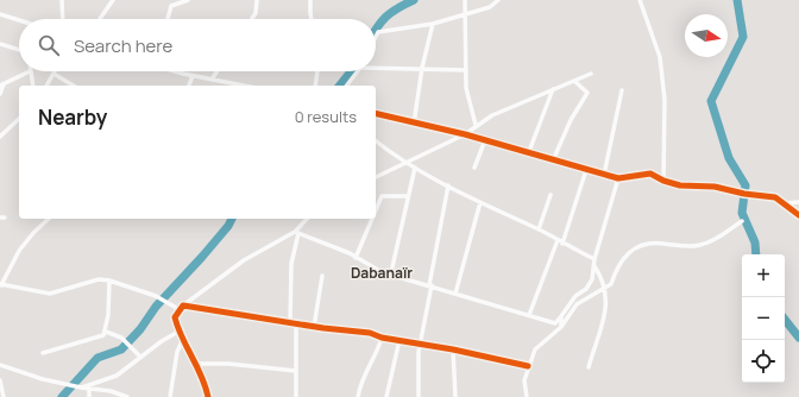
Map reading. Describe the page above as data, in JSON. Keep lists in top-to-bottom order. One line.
{"districts":["Dabanaïr"],"north":"right","page":{"search":"Search here","heading":["Nearby","0 results"],"map_buttons":["+","−"]}}
